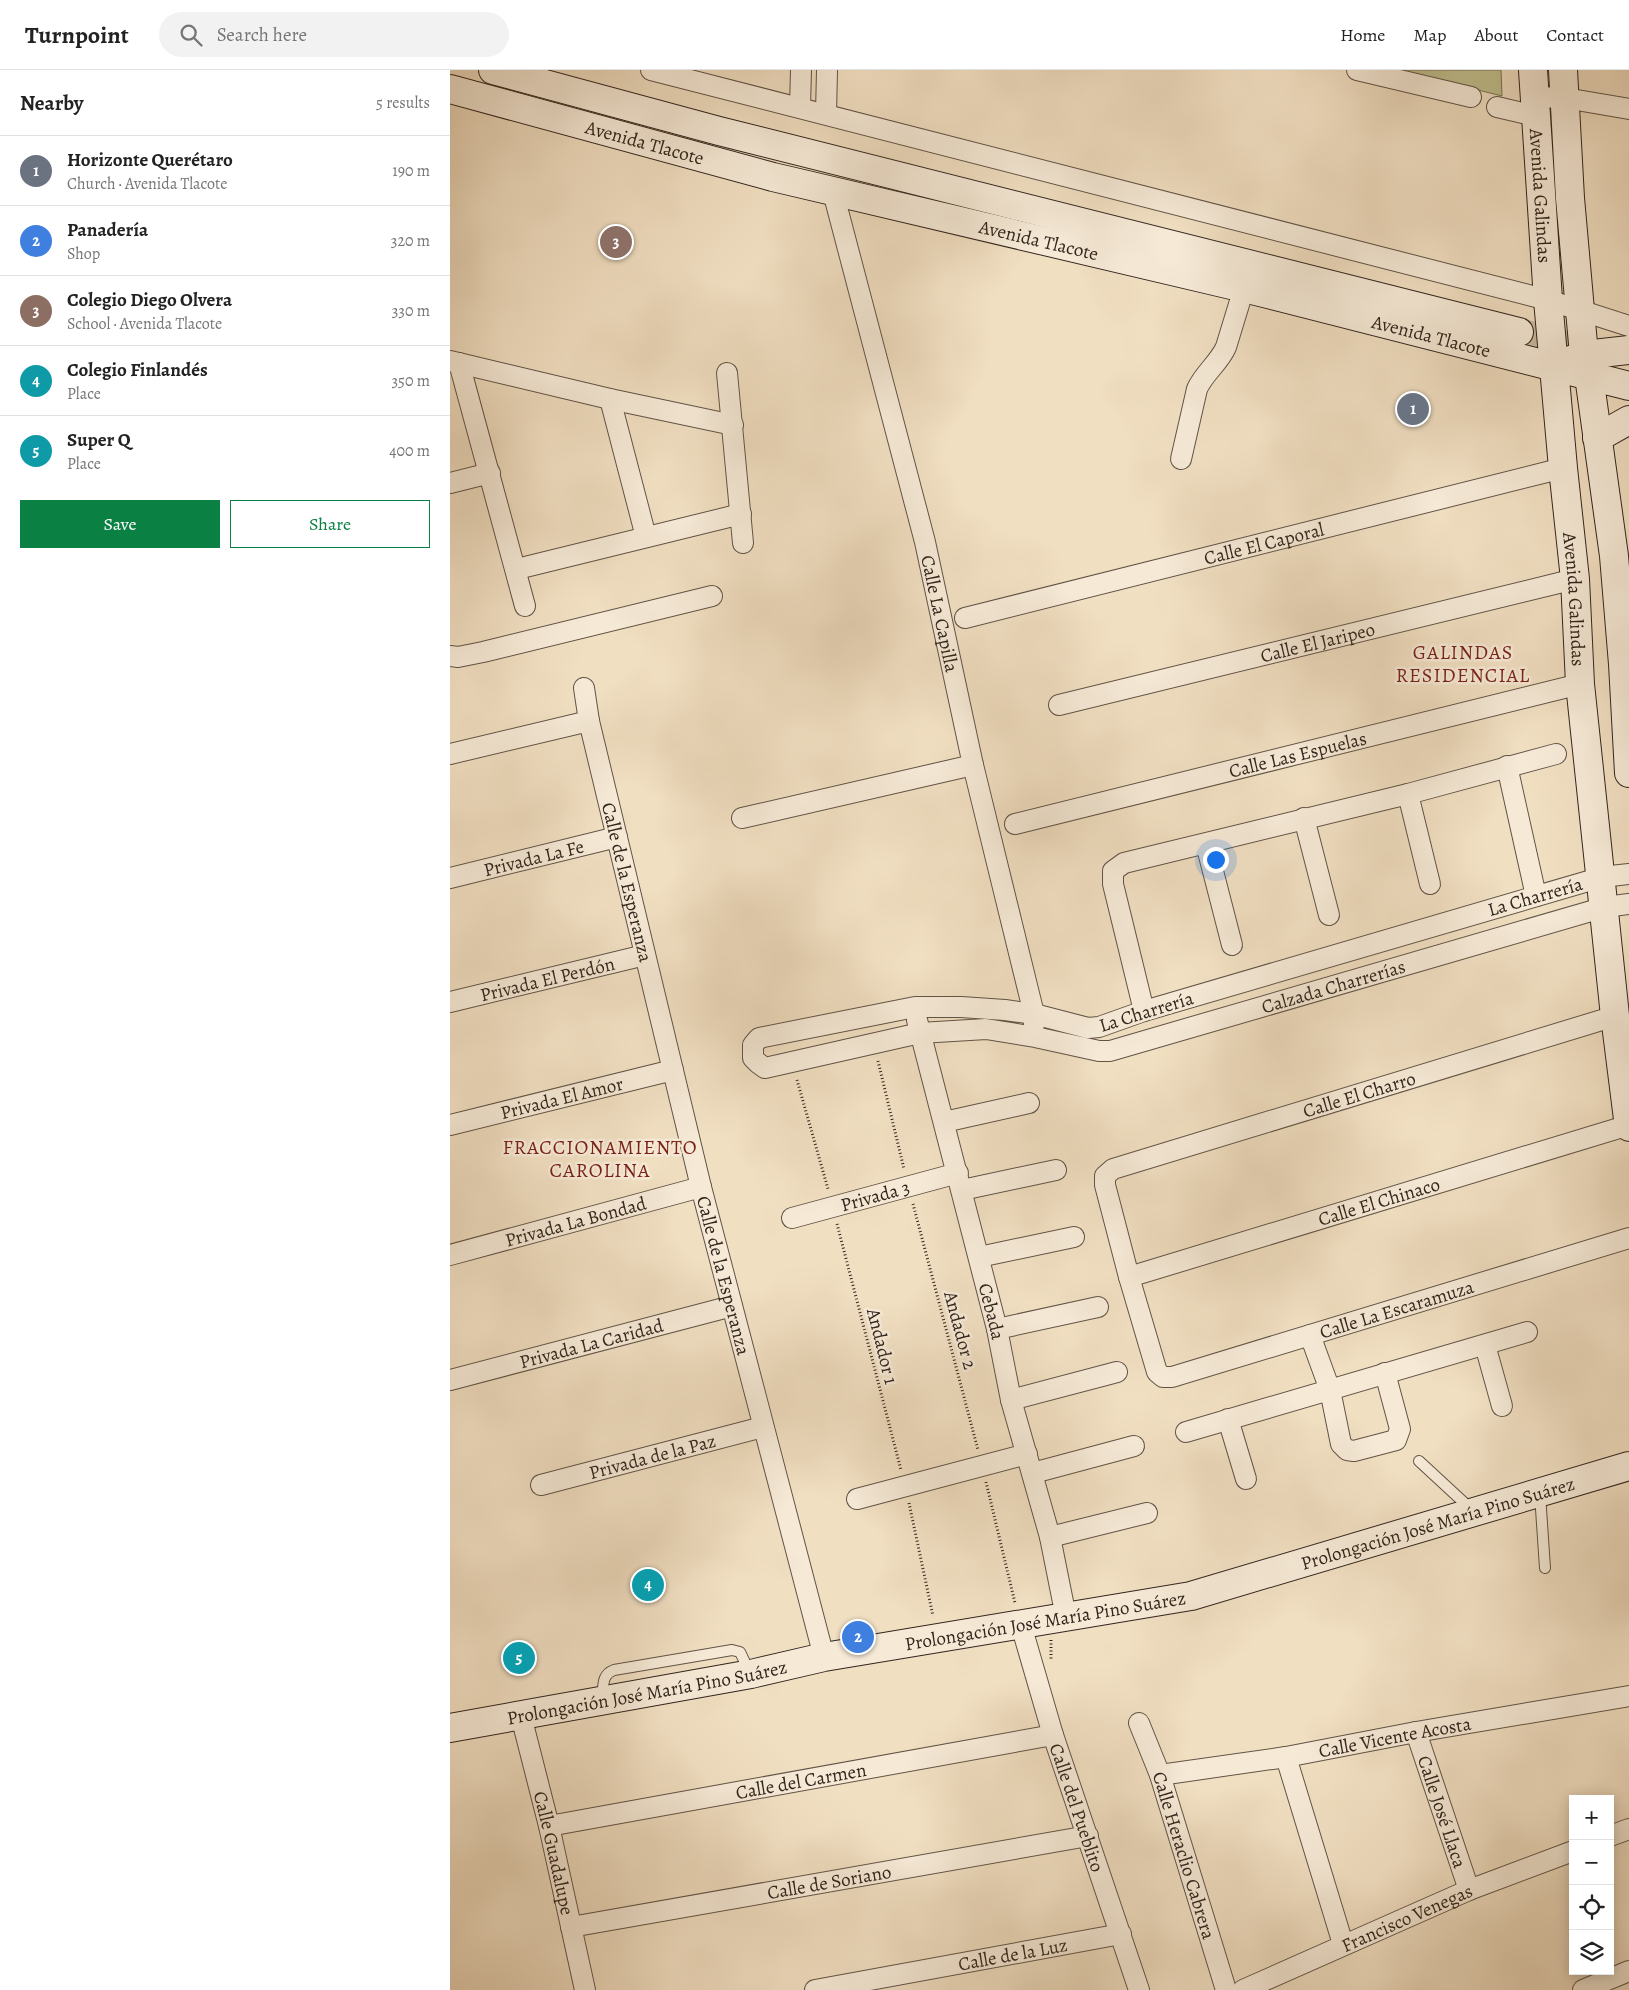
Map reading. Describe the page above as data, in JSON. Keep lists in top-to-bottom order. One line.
{"streets":{"main road":["Avenida Tlacote","Avenida Galindas","Prolongación José María Pino Suárez"],"street":["Calle El Caporal","Calle La Capilla","Calle El Jaripeo","Calle Las Espuelas","Privada La Fe","Calle de la Esperanza","La Charrería","Privada El Perdón","Calzada Charrerías","Calle El Charro","Privada El Amor","Privada 3","Calle El Chinaco","Privada La Bondad","Calle La Escaramuza","Cebada","Privada La Caridad","Privada de la Paz","Calle Vicente Acosta","Calle del Carmen","Calle del Pueblito","Calle José Llaca","Calle Guadalupe","Calle Heraclio Cabrera","Calle de Soriano","Francisco Venegas","Calle de la Luz"],"path":["Andador 2","Andador 1"]},"crossings":[["Avenida Tlacote","Avenida Galindas"],["Avenida Tlacote","Calle La Capilla"],["Avenida Galindas","Calle El Caporal"],["Avenida Galindas","Calle El Jaripeo"],["Avenida Galindas","Calle Las Espuelas"],["Avenida Galindas","La Charrería"],["Avenida Galindas","Calzada Charrerías"],["Avenida Galindas","Calle El Charro"],["Avenida Galindas","Calle El Chinaco"],["Calle La Capilla","La Charrería"],["Calle La Capilla","Calzada Charrerías"],["Privada La Fe","Calle de la Esperanza"],["Calle de la Esperanza","Privada El Perdón"],["Calle de la Esperanza","Privada El Amor"],["Calle de la Esperanza","Privada La Bondad"],["Calle de la Esperanza","Privada La Caridad"],["Calle de la Esperanza","Privada de la Paz"],["Calle de la Esperanza","Prolongación José María Pino Suárez"],["La Charrería","Calzada Charrerías"],["La Charrería","Cebada"],["La Charrería","Andador 2"],["La Charrería","Andador 1"],["Calzada Charrerías","Cebada"],["Calle El Charro","Calle El Chinaco"],["Calle El Charro","Calle La Escaramuza"],["Privada 3","Cebada"],["Privada 3","Andador 2"],["Privada 3","Andador 1"],["Calle El Chinaco","Calle La Escaramuza"],["Cebada","Prolongación José María Pino Suárez"],["Andador 2","Prolongación José María Pino Suárez"],["Andador 2","Calle del Pueblito"],["Andador 1","Prolongación José María Pino Suárez"],["Prolongación José María Pino Suárez","Calle del Pueblito"],["Prolongación José María Pino Suárez","Calle Guadalupe"],["Calle Vicente Acosta","Calle José Llaca"],["Calle Vicente Acosta","Calle Heraclio Cabrera"],["Calle del Carmen","Calle del Pueblito"],["Calle del Carmen","Calle Guadalupe"],["Calle del Pueblito","Calle de Soriano"],["Calle del Pueblito","Calle de la Luz"],["Calle José Llaca","Francisco Venegas"],["Calle Guadalupe","Calle de Soriano"]],"districts":["GALINDAS RESIDENCIAL","FRACCIONAMIENTO CAROLINA"],"page":{"header":"Turnpoint","search":"Search here","nav":["Home","Map","About","Contact"],"heading":["Nearby","5 results"],"list":[{"mark":"1","name":"Horizonte Querétaro","note":"Church · Avenida Tlacote","value":"190 m"},{"mark":"2","name":"Panadería","note":"Shop","value":"320 m"},{"mark":"3","name":"Colegio Diego Olvera","note":"School · Avenida Tlacote","value":"330 m"},{"mark":"4","name":"Colegio Finlandés","note":"Place","value":"350 m"},{"mark":"5","name":"Super Q","note":"Place","value":"400 m"}],"pins":["3","1","4","2","5"],"buttons":["Save","Share"],"map_buttons":["+","−"]}}
